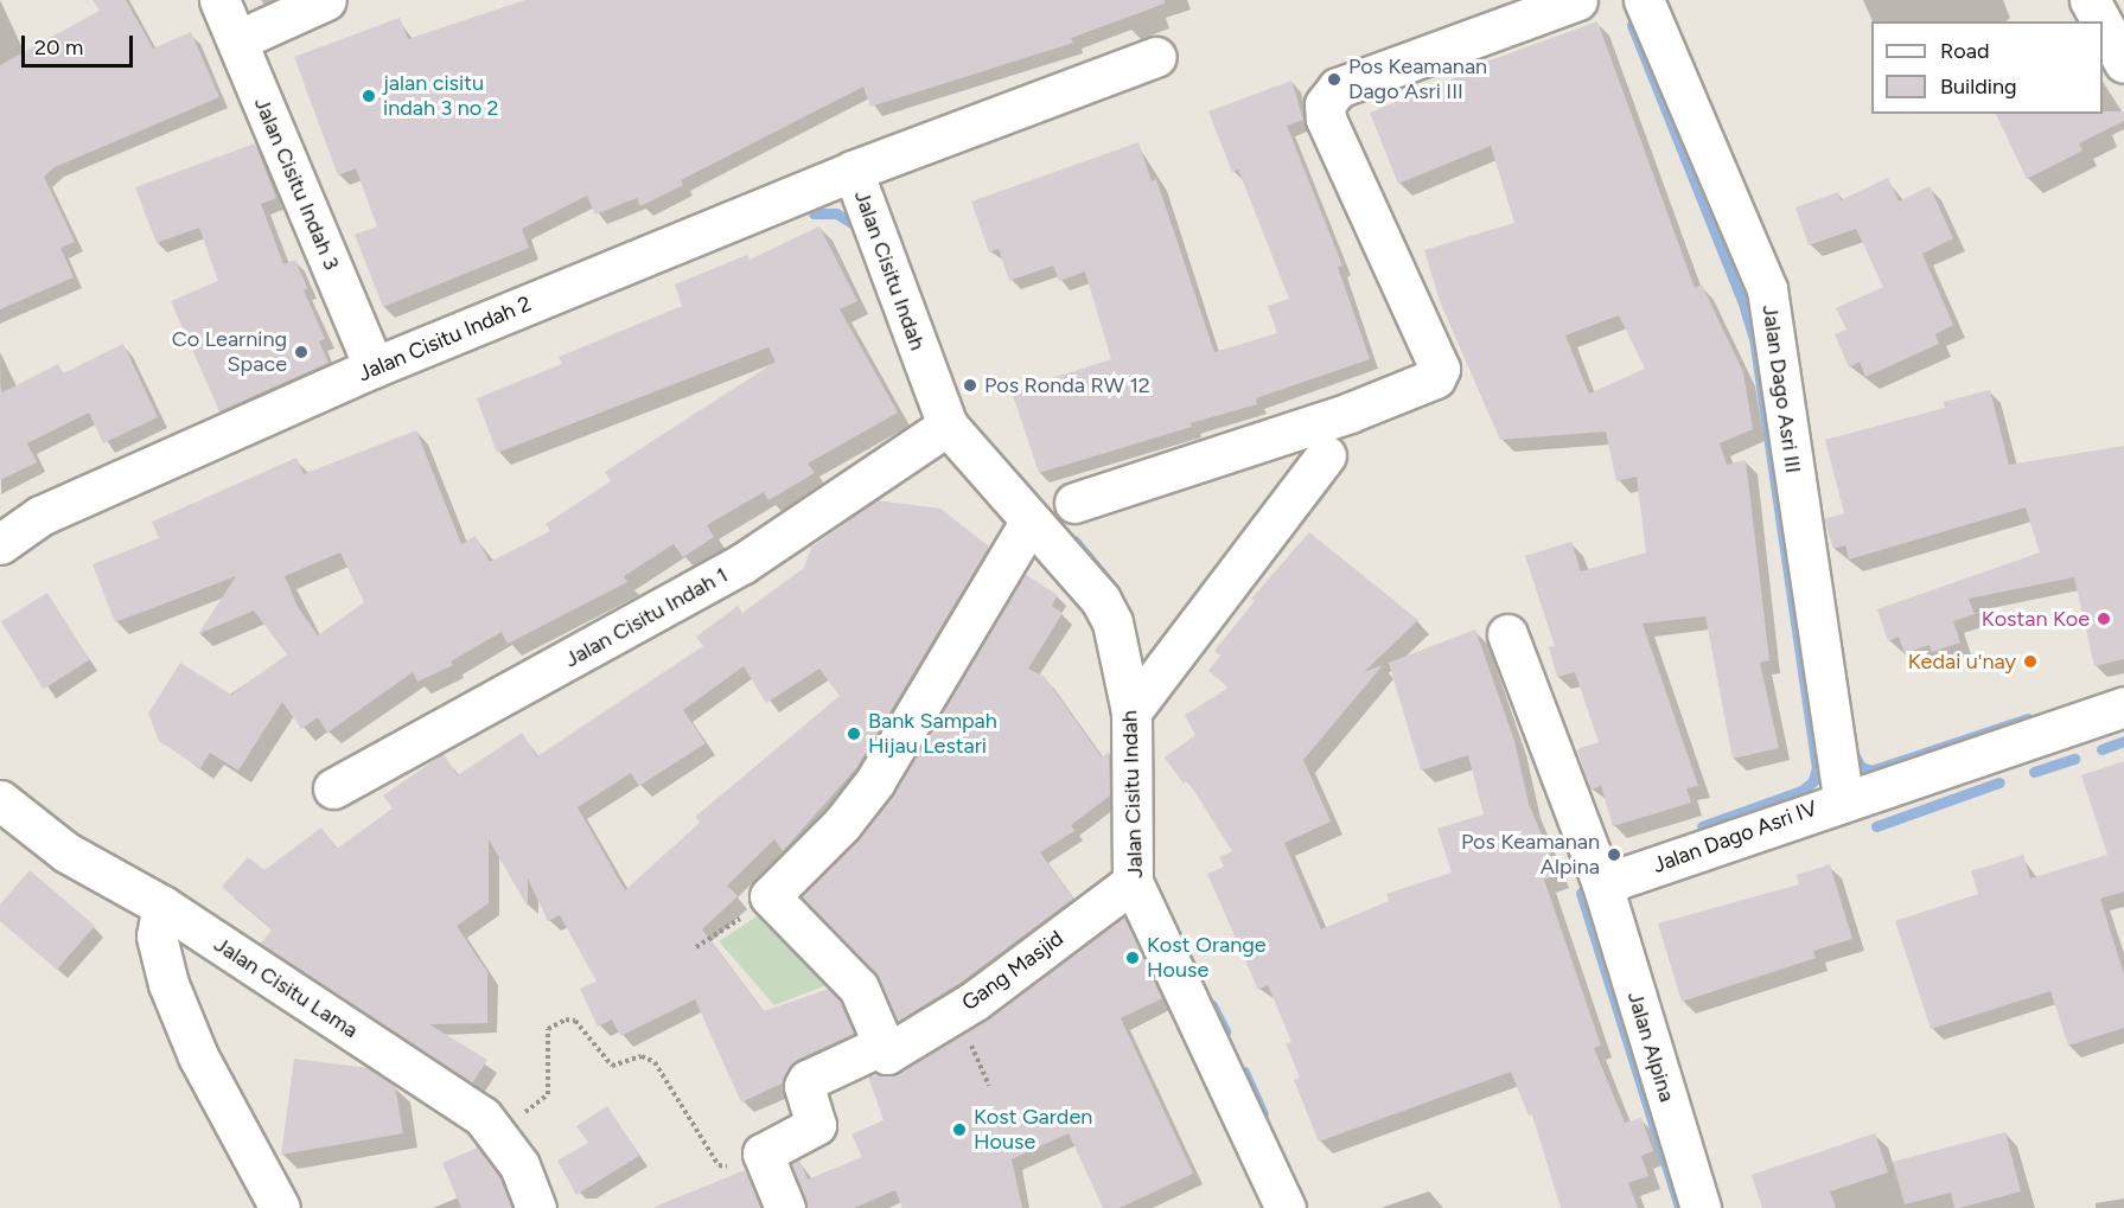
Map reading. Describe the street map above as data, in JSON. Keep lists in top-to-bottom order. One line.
{"streets":{"street":["Jalan Cisitu Indah 3","Jalan Cisitu Indah","Jalan Cisitu Indah 2","Jalan Dago Asri III","Jalan Cisitu Indah 1","Jalan Dago Asri IV","Gang Masjid","Jalan Cisitu Lama","Jalan Alpina"]},"crossings":[["Jalan Cisitu Indah 3","Jalan Cisitu Indah 2"],["Jalan Cisitu Indah","Jalan Cisitu Indah 2"],["Jalan Cisitu Indah","Jalan Cisitu Indah 1"],["Jalan Cisitu Indah","Gang Masjid"],["Jalan Dago Asri III","Jalan Dago Asri IV"],["Jalan Dago Asri IV","Jalan Alpina"]],"places":["Pos Keamanan Dago Asri III","jalan cisitu indah 3 no 2","Co Learning Space","Pos Ronda RW 12","Kostan Koe","Kedai u'nay","Bank Sampah Hijau Lestari","Pos Keamanan Alpina","Kost Orange House","Kost Garden House"],"legend":["Road","Building"],"scale_bar":"20 m"}
